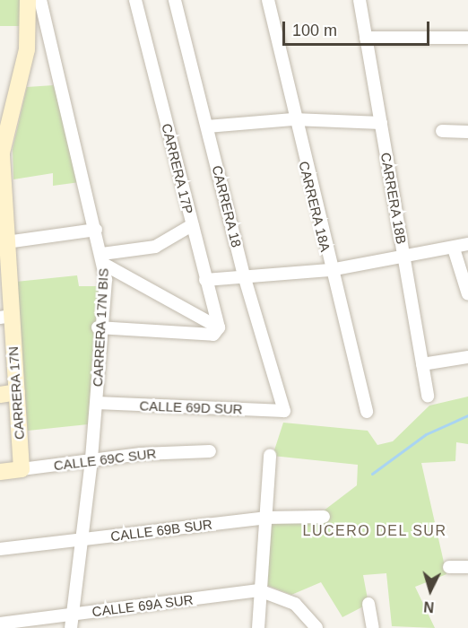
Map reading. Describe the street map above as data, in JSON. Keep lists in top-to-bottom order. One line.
{"streets":{"street":["CARRERA 17P","CARRERA 18B","CARRERA 18","CARRERA 18A","CARRERA 17N BIS","CARRERA 17N","CALLE 69D SUR","CALLE 69C SUR","CALLE 69B SUR","CALLE 69A SUR"]},"crossings":[["CARRERA 18","CALLE 69D SUR"],["CARRERA 17N BIS","CALLE 69D SUR"],["CARRERA 17N BIS","CALLE 69C SUR"],["CARRERA 17N BIS","CALLE 69B SUR"],["CARRERA 17N BIS","CALLE 69A SUR"],["CARRERA 17N","CALLE 69C SUR"]],"districts":["LUCERO DEL SUR"],"scale_bar":"100 m","north":"bottom"}
